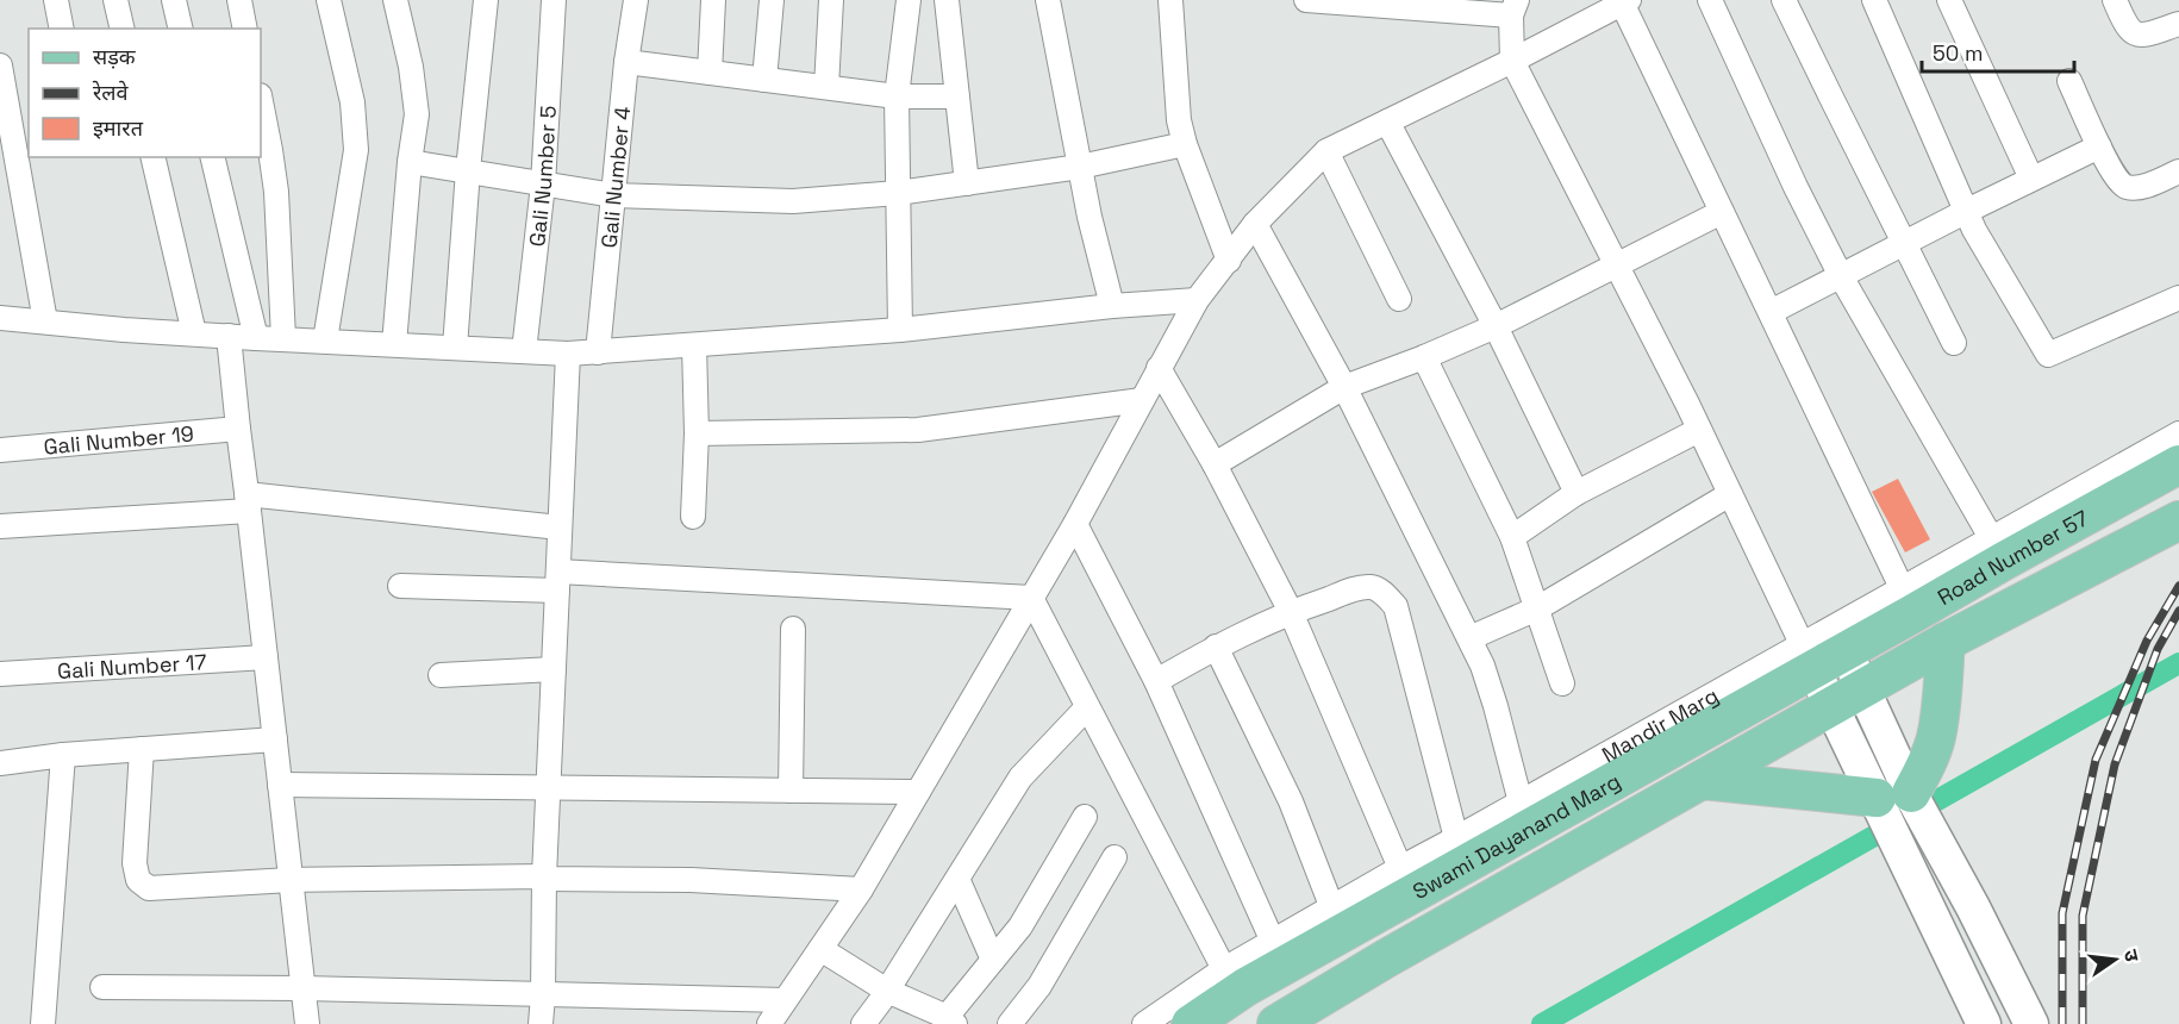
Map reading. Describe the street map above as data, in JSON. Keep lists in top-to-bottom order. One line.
{"streets":{"main road":["Road Number 57","Swami Dayanand Marg"],"street":["Gali Number 5","Gali Number 4","Gali Number 19","Gali Number 17","Mandir Marg"]},"crossings":[["Road Number 57","Mandir Marg"],["Road Number 57","Swami Dayanand Marg"],["Mandir Marg","Swami Dayanand Marg"]],"legend":["सड़क","रेलवे","इमारत"],"scale_bar":"50 m","north":"right"}
